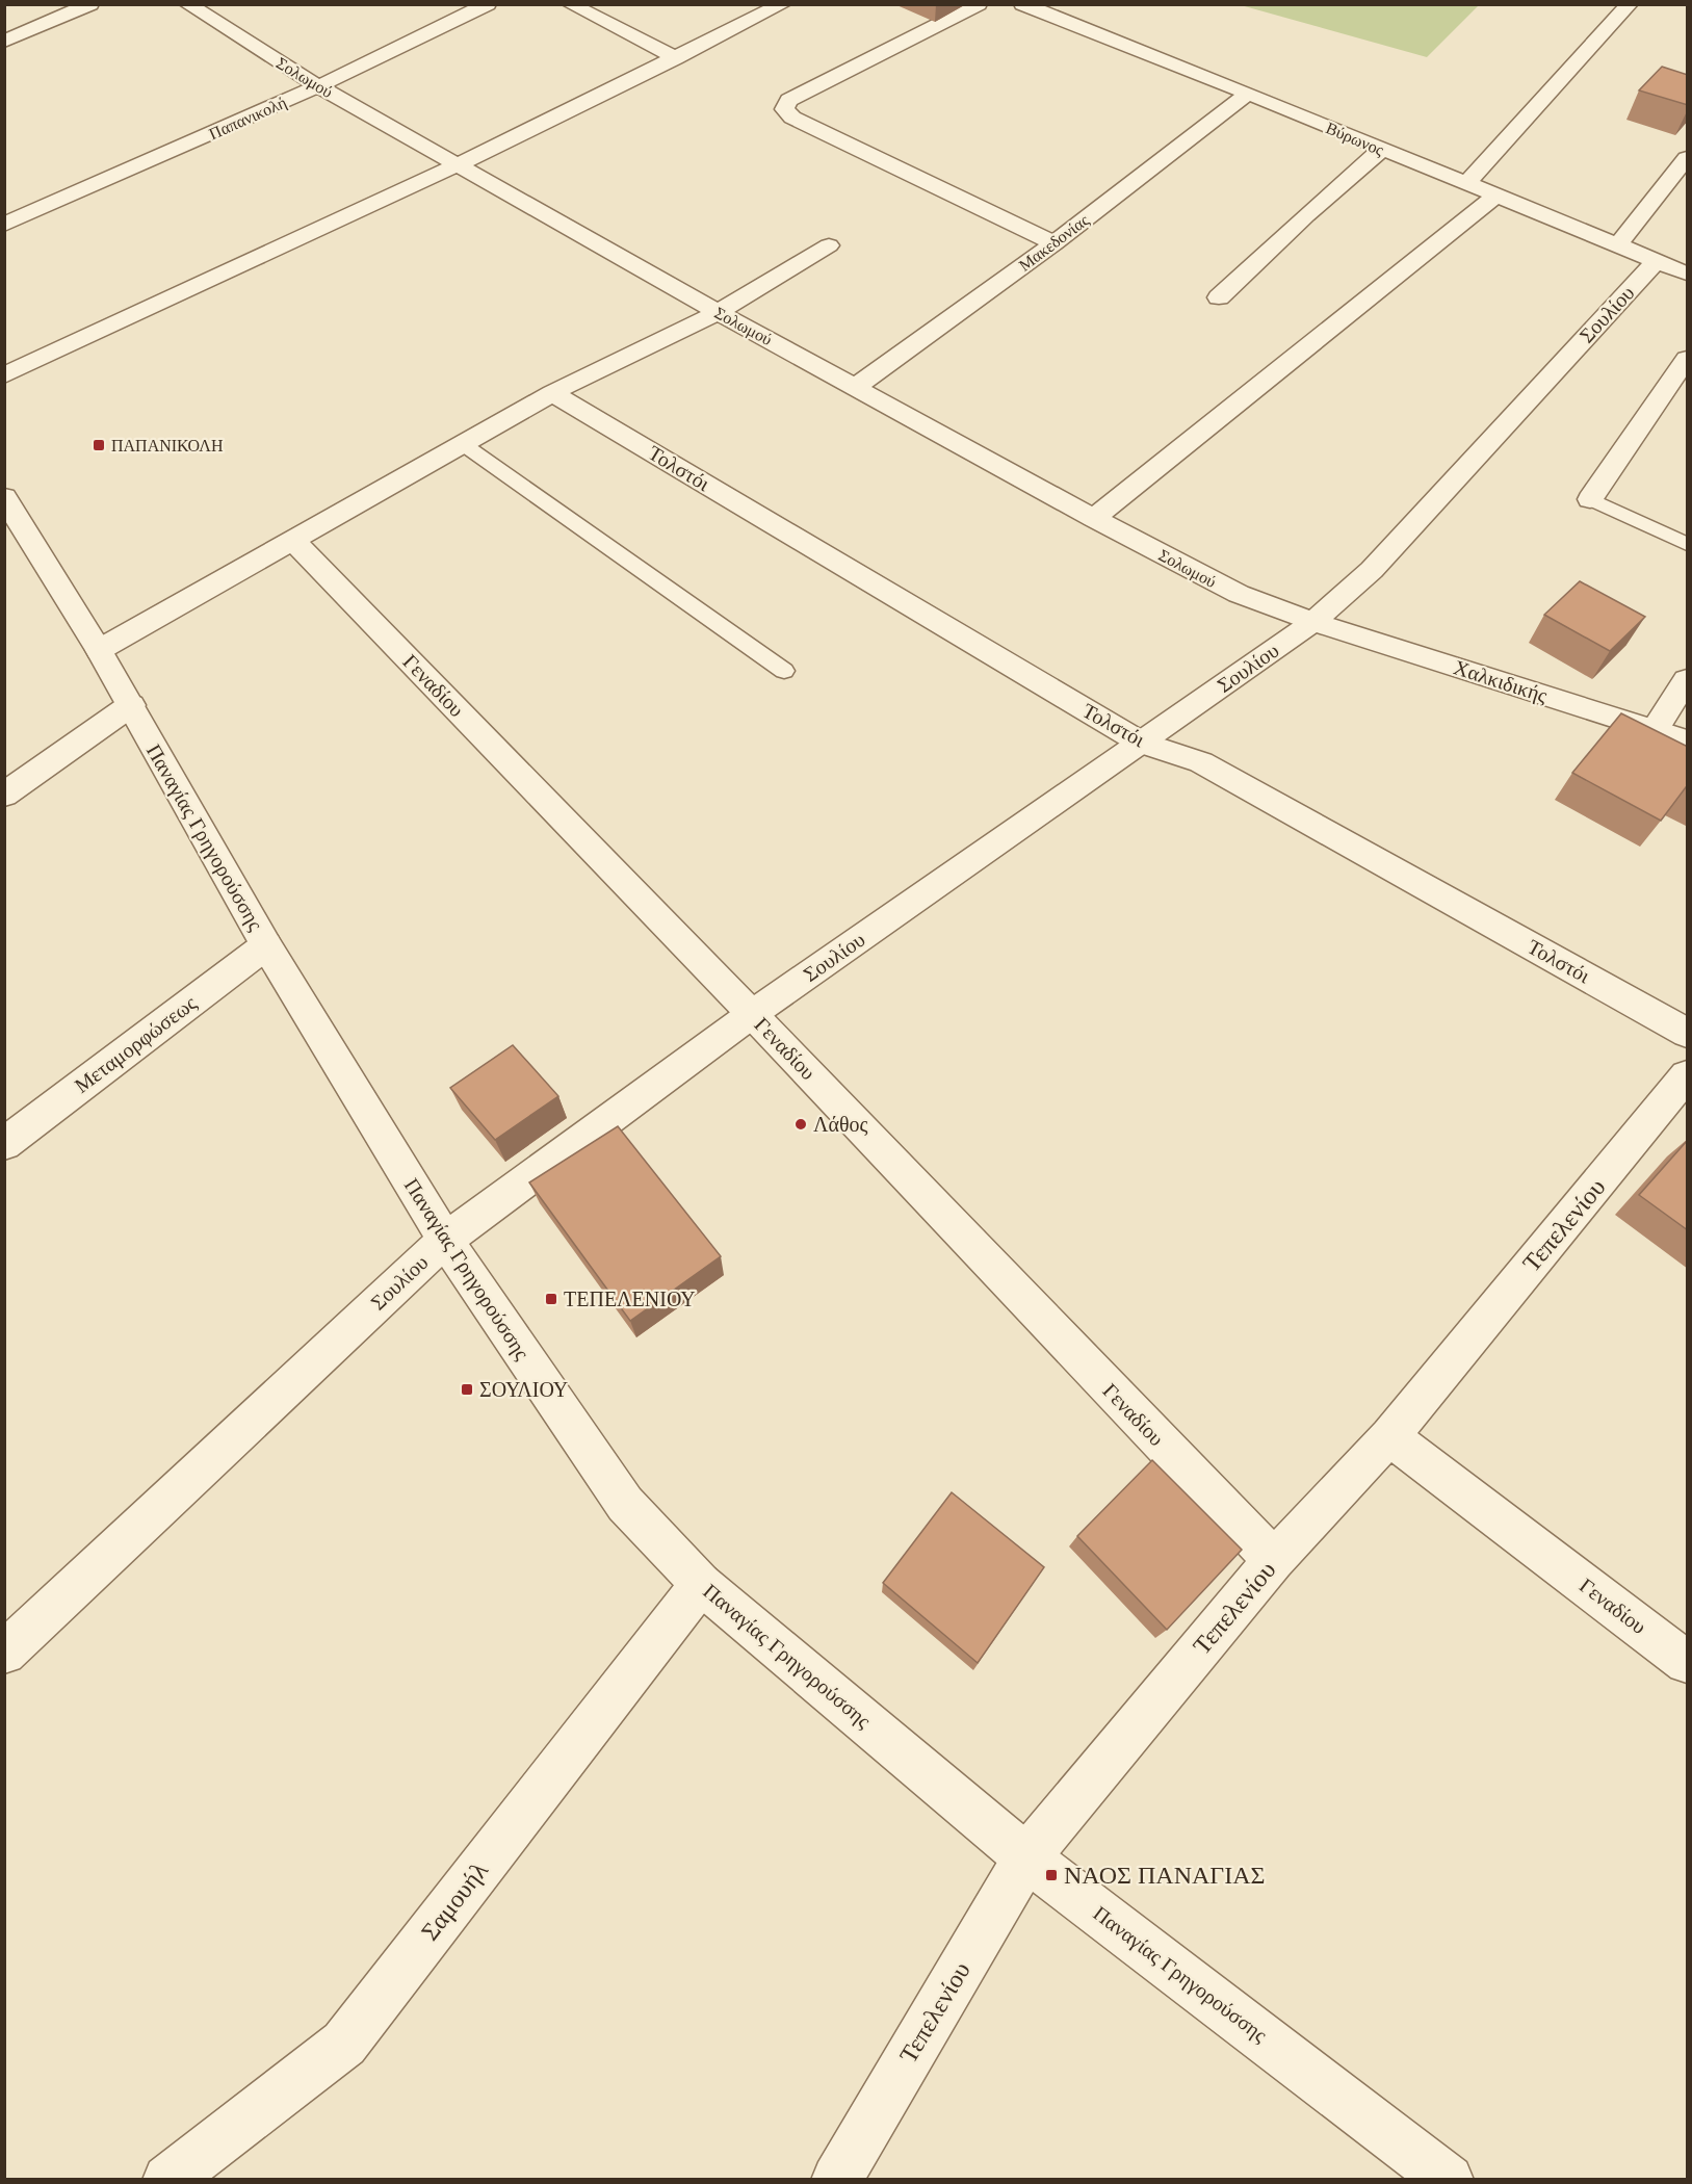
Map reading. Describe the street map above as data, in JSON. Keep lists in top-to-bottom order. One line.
{"streets":{"street":["Σολωμού","Παπανικολή","Βύρωνος","Μακεδονίας","Σουλίου","Τολστόι","Χαλκιδικής","Γεναδίου","Παναγίας Γρηγορούσσης","Μεταμορφώσεως","Τεπελενίου","Σαμουήλ"]},"crossings":[["Σολωμού","Παπανικολή"],["Σολωμού","Μακεδονίας"],["Σολωμού","Σουλίου"],["Σολωμού","Χαλκιδικής"],["Βύρωνος","Μακεδονίας"],["Βύρωνος","Σουλίου"],["Σουλίου","Τολστόι"],["Σουλίου","Χαλκιδικής"],["Σουλίου","Γεναδίου"],["Σουλίου","Παναγίας Γρηγορούσσης"],["Γεναδίου","Τεπελενίου"],["Παναγίας Γρηγορούσσης","Μεταμορφώσεως"],["Παναγίας Γρηγορούσσης","Τεπελενίου"],["Παναγίας Γρηγορούσσης","Σαμουήλ"]],"places":{"transit":["ΠΑΠΑΝΙΚΟΛΗ","ΤΕΠΕΛΕΝΙΟΥ","ΣΟΥΛΙΟΥ","ΝΑΟΣ ΠΑΝΑΓΙΑΣ"],"other":["Λάθος"]}}
